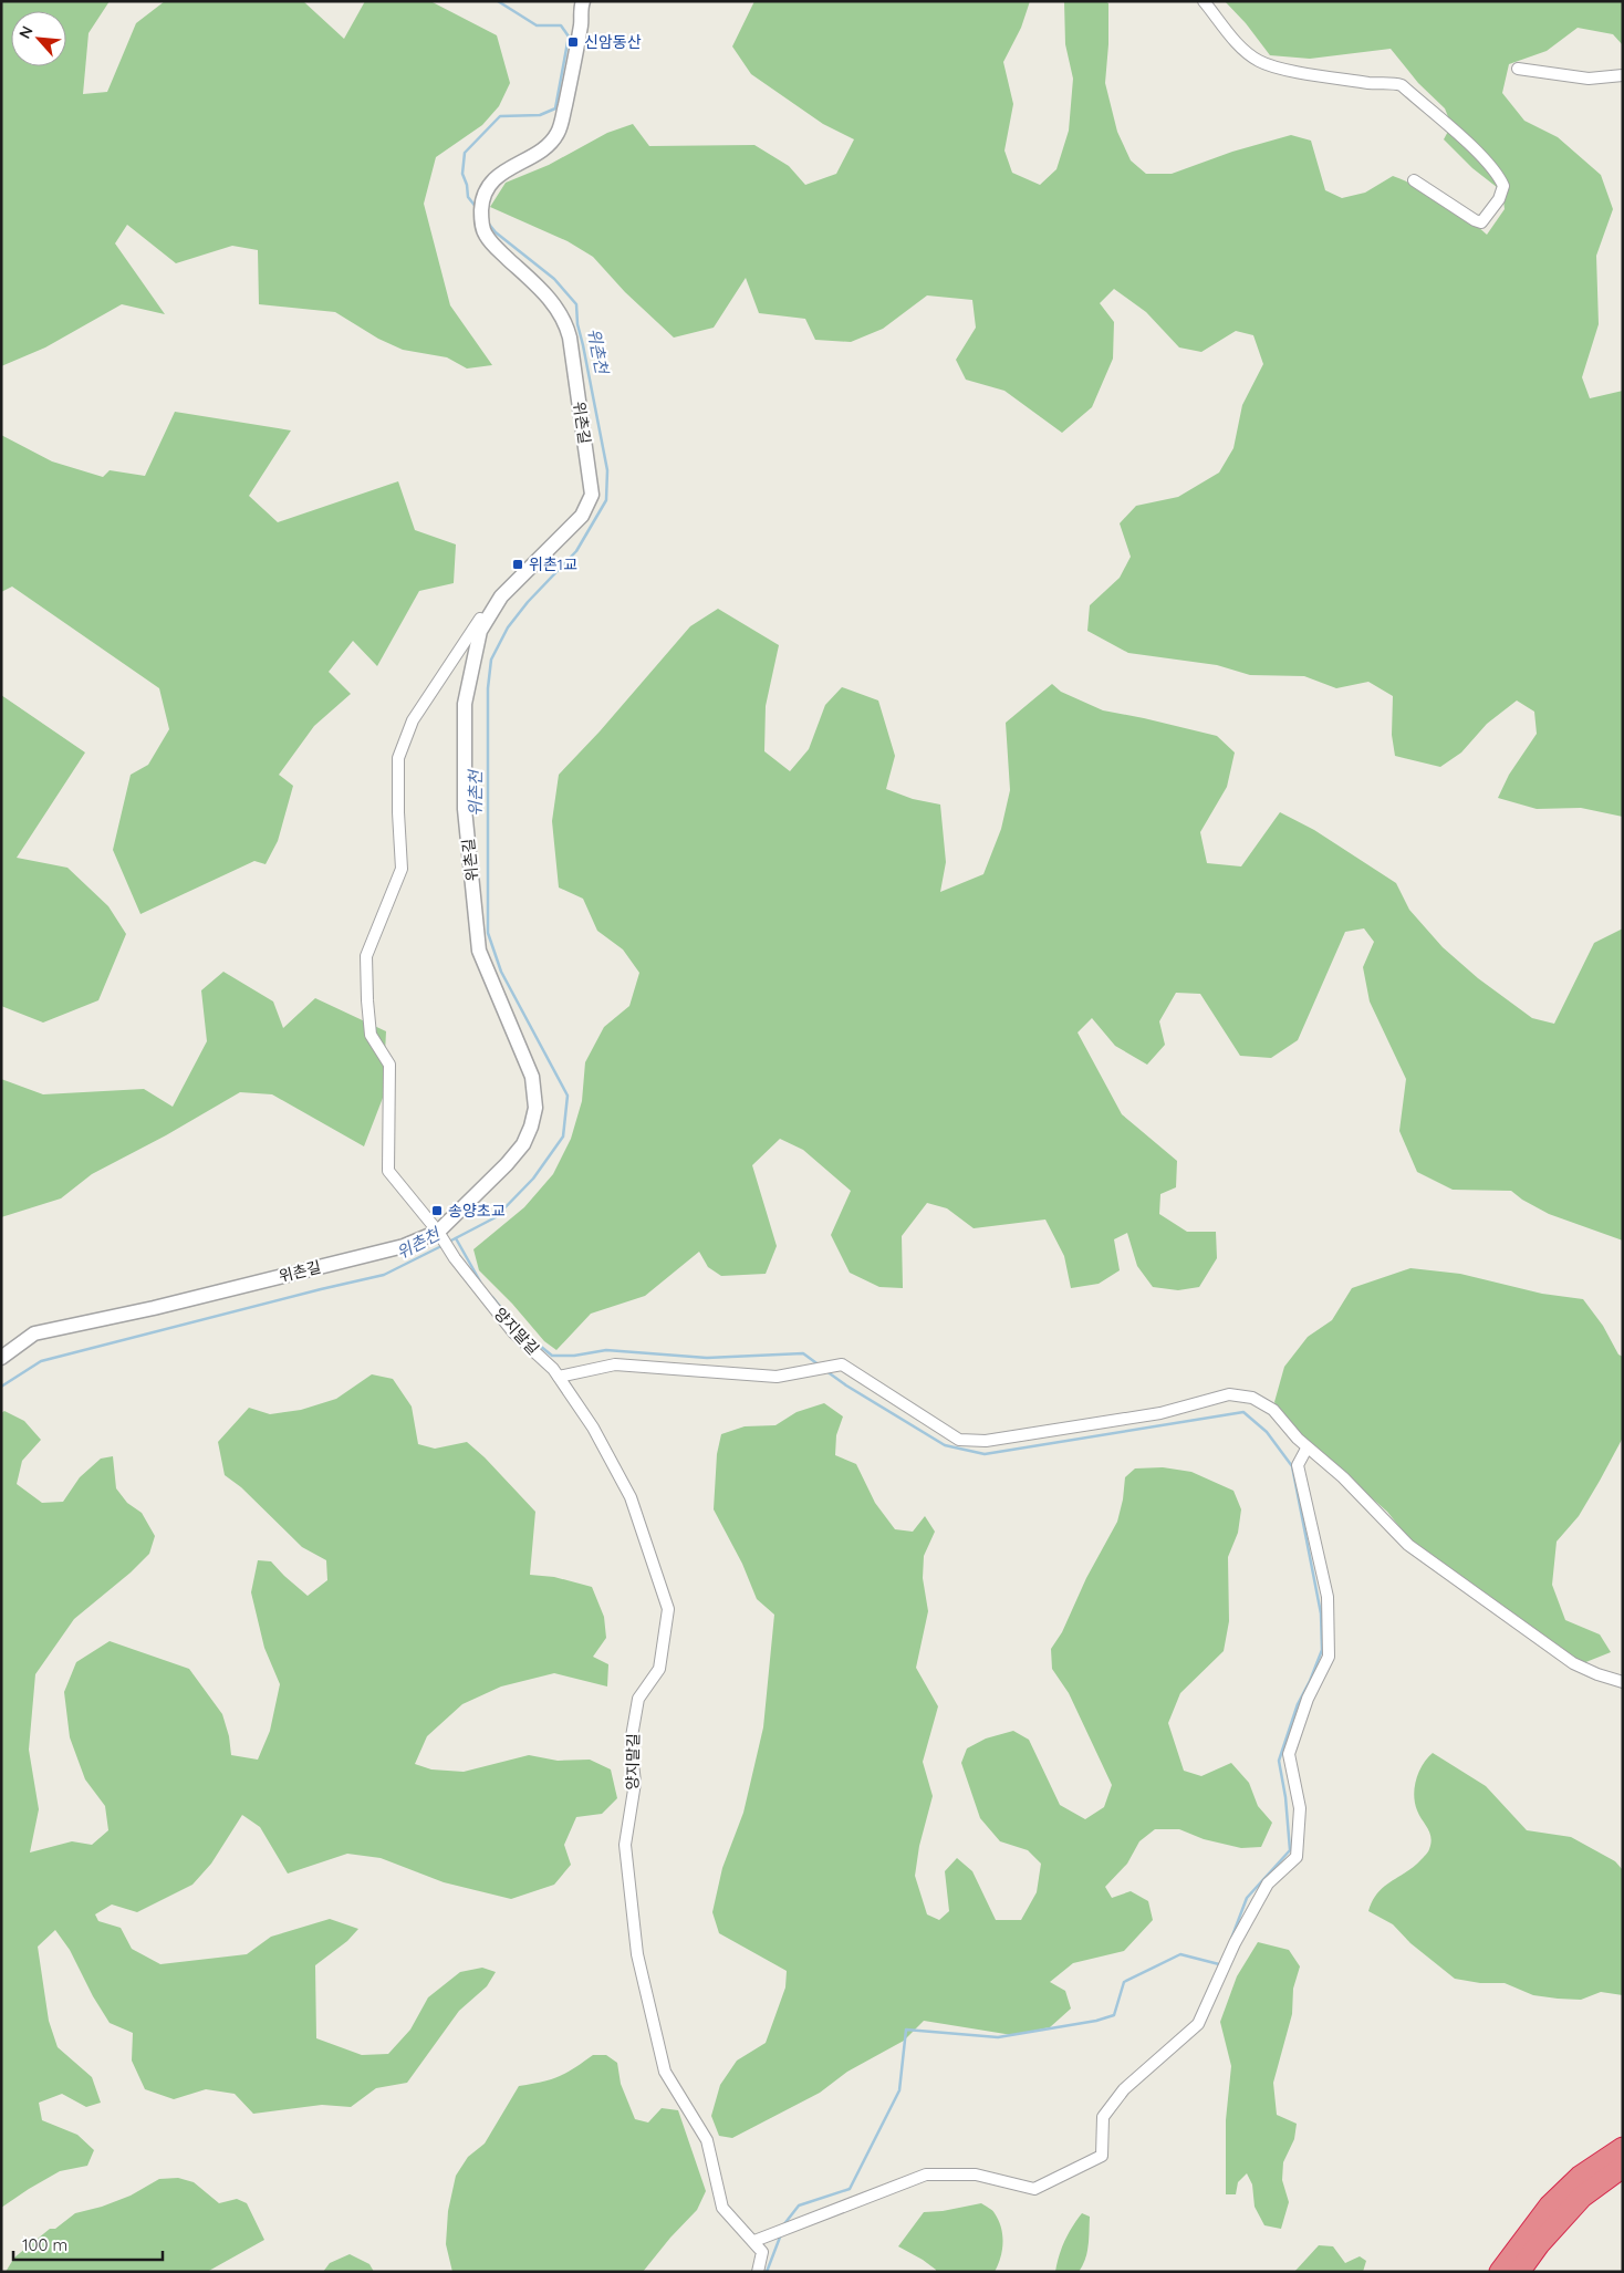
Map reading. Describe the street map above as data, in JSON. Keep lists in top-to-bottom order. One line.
{"streets":{"street":["위촌길","양지말길"]},"crossings":[["위촌길","양지말길"]],"water":["위촌천"],"places":{"transit":["신암동산","위촌1교","송양초교"]},"scale_bar":"100 m","north":"top left"}
